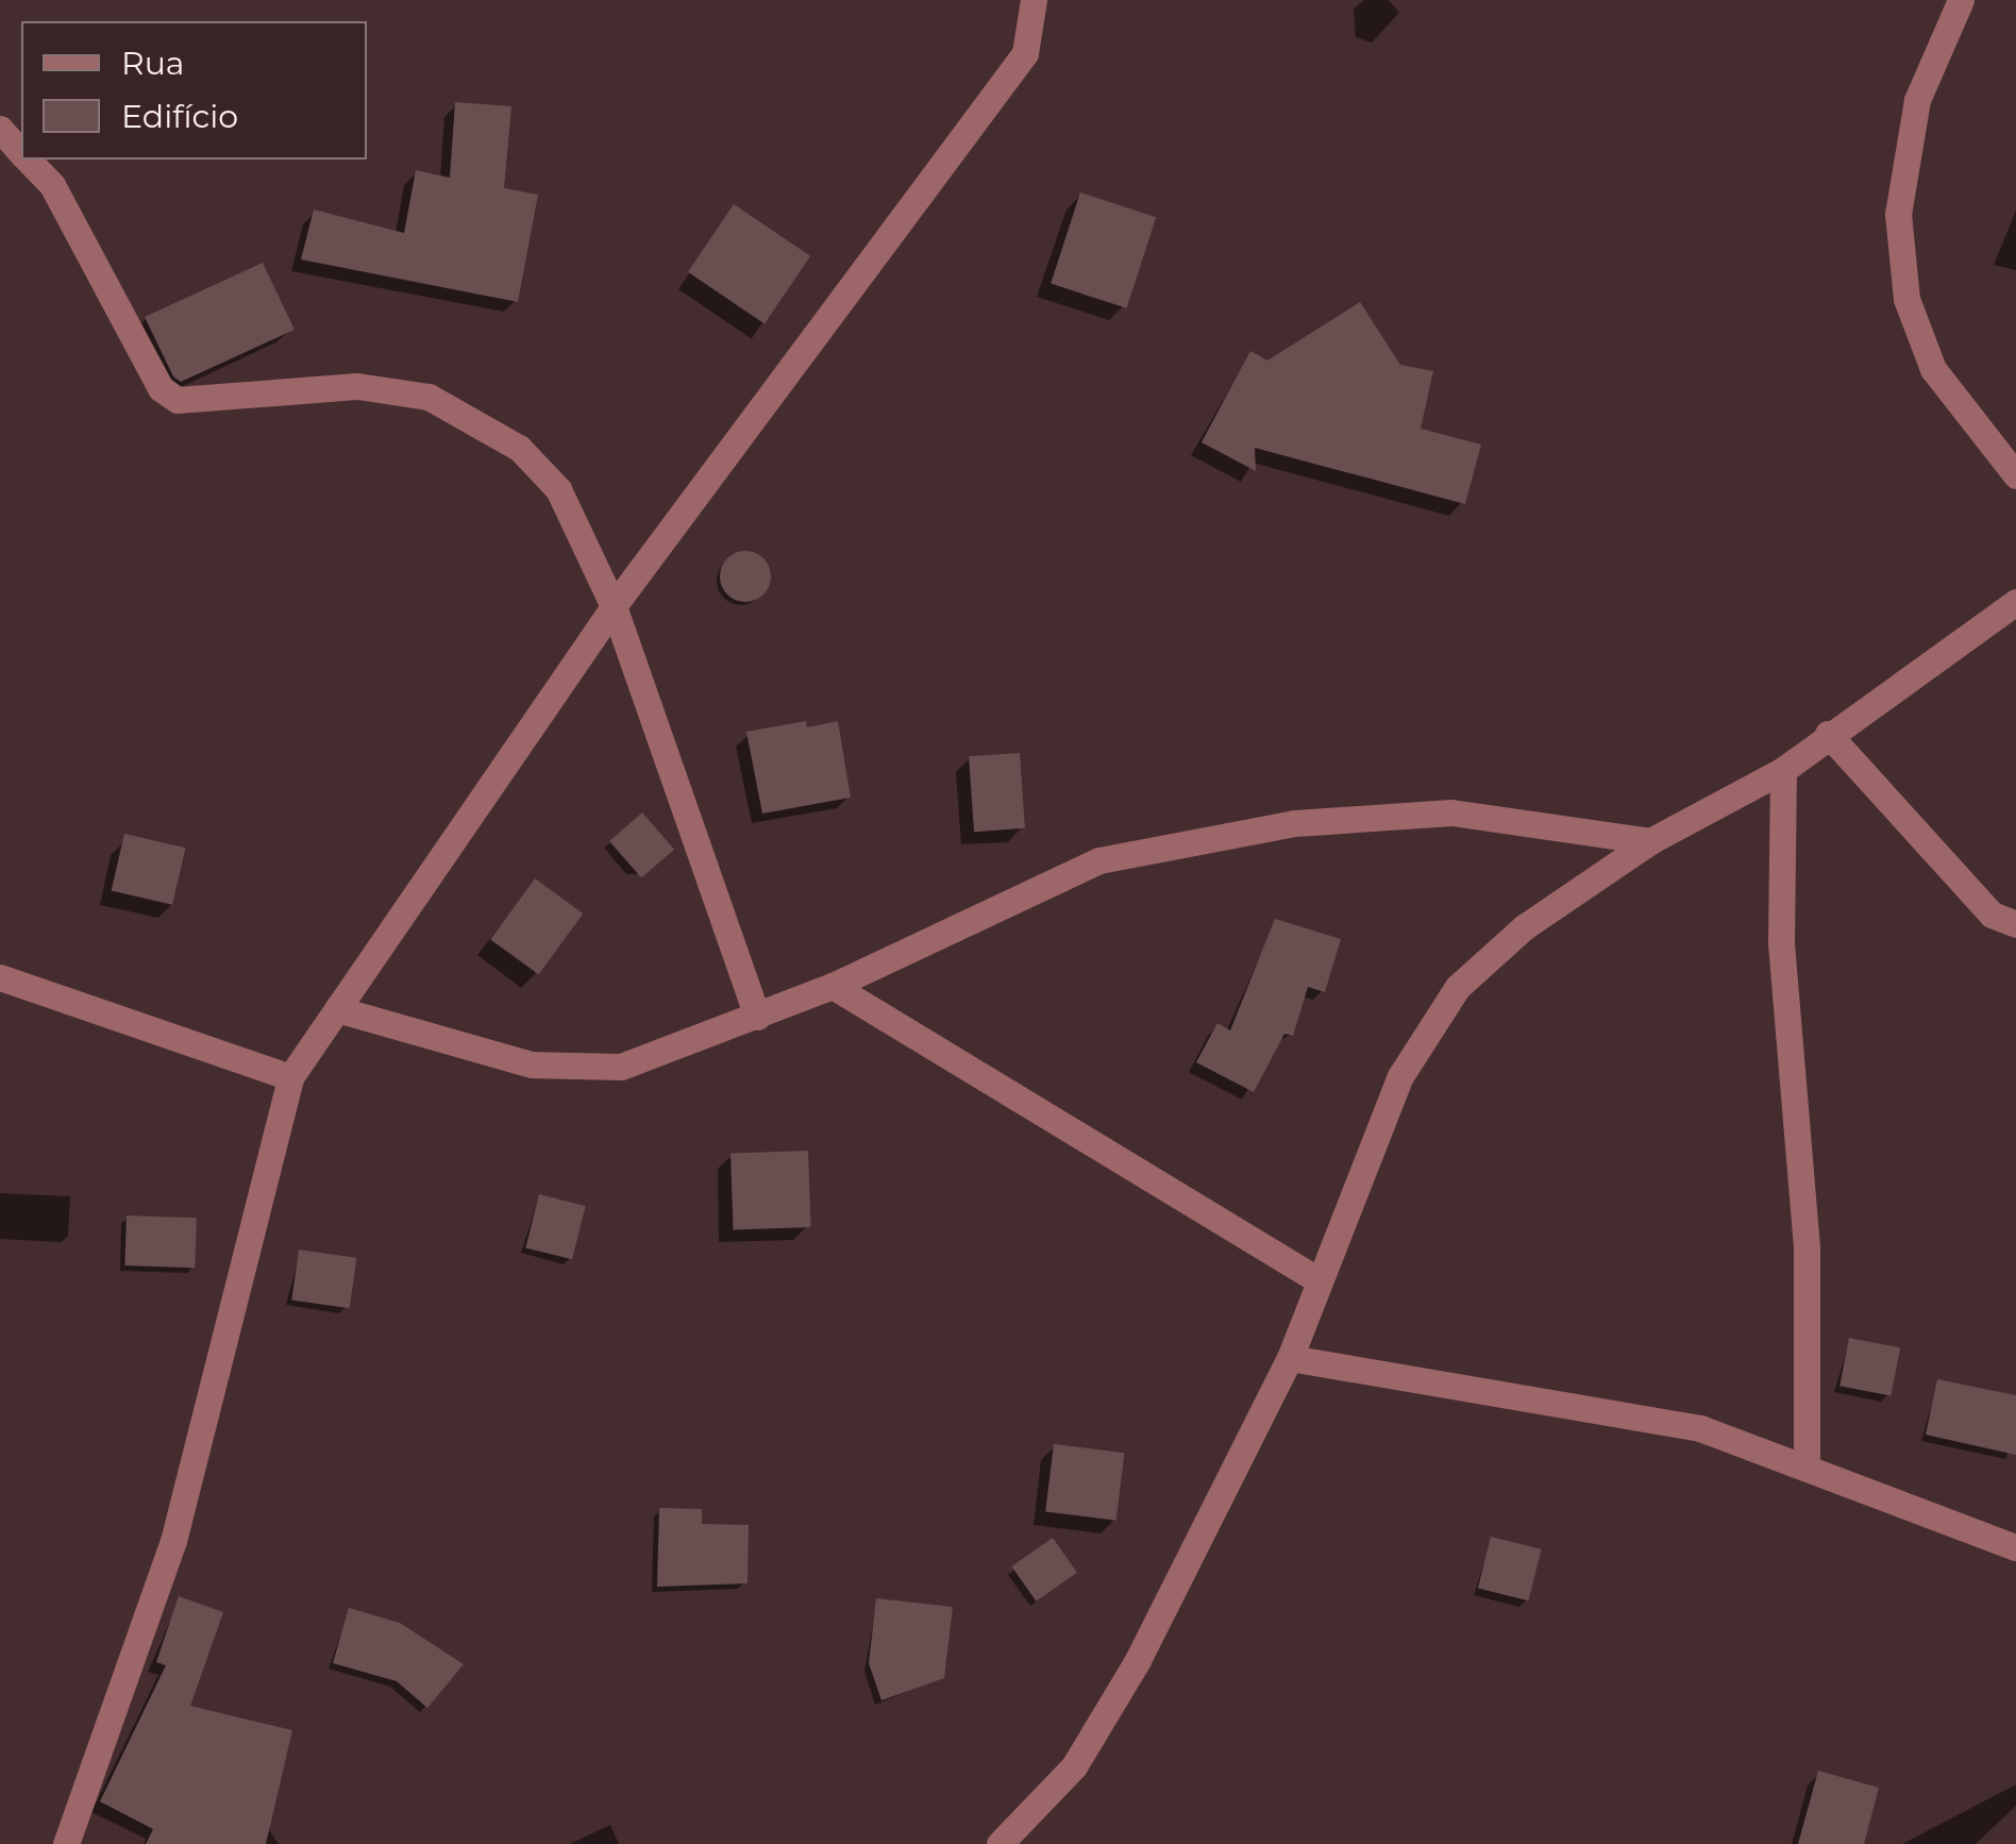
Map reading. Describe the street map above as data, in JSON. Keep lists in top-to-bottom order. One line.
{"legend":["Rua","Edifício"]}
